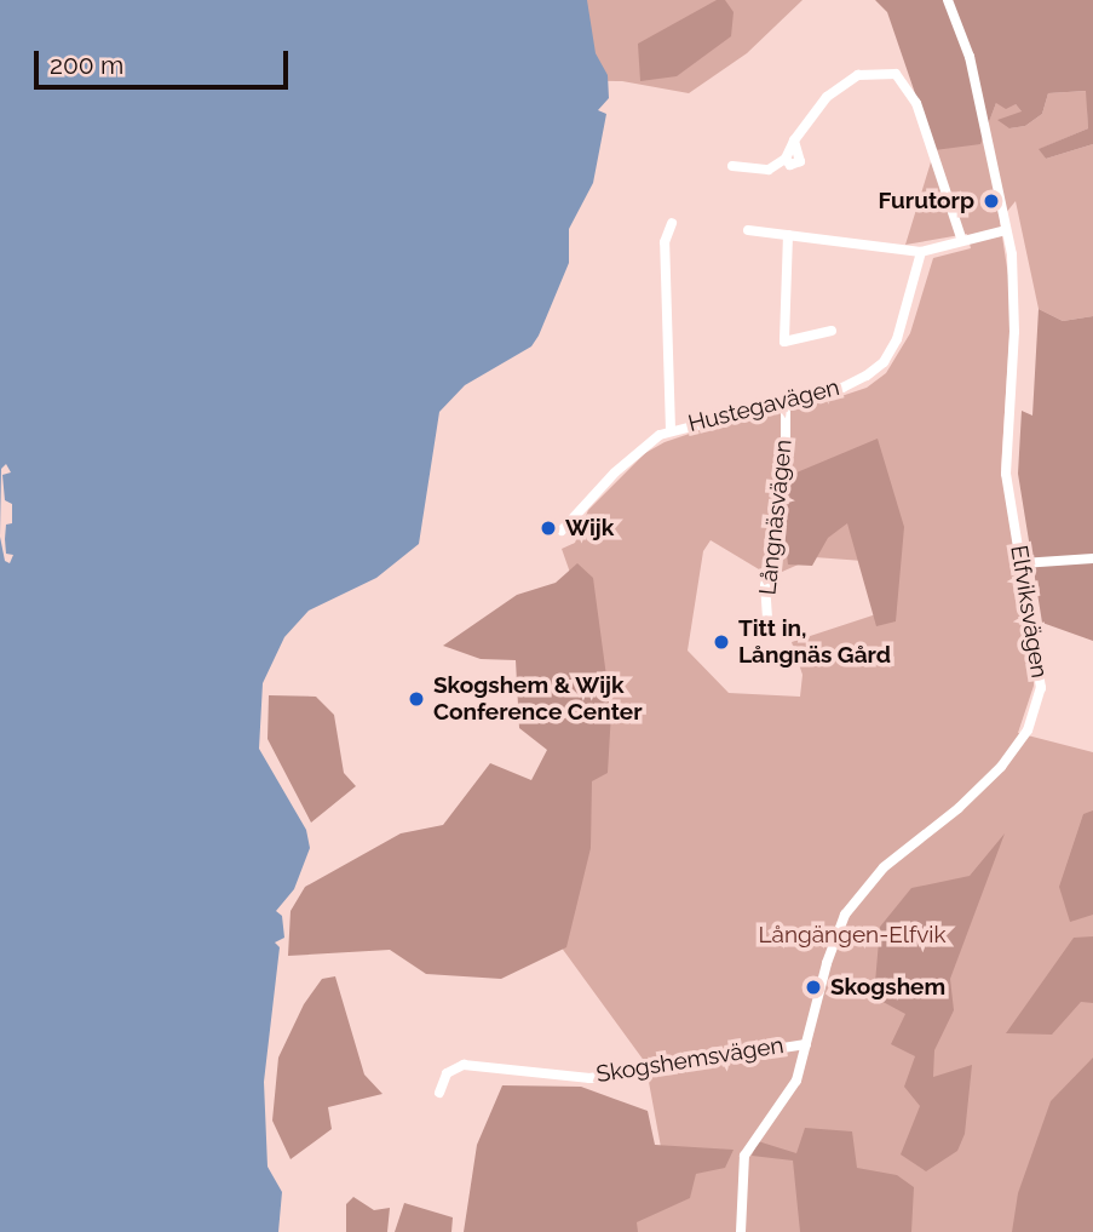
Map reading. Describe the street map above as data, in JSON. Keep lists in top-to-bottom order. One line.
{"streets":{"street":["Hustegavägen","Långnäsvägen","Elfviksvägen","Skogshemsvägen"]},"crossings":[["Hustegavägen","Långnäsvägen"],["Elfviksvägen","Skogshemsvägen"]],"parks":["Långängen-Elfvik"],"places":["Furutorp","Wijk","Titt in, Långnäs Gård","Skogshem & Wijk Conference Center","Skogshem"],"scale_bar":"200 m"}
